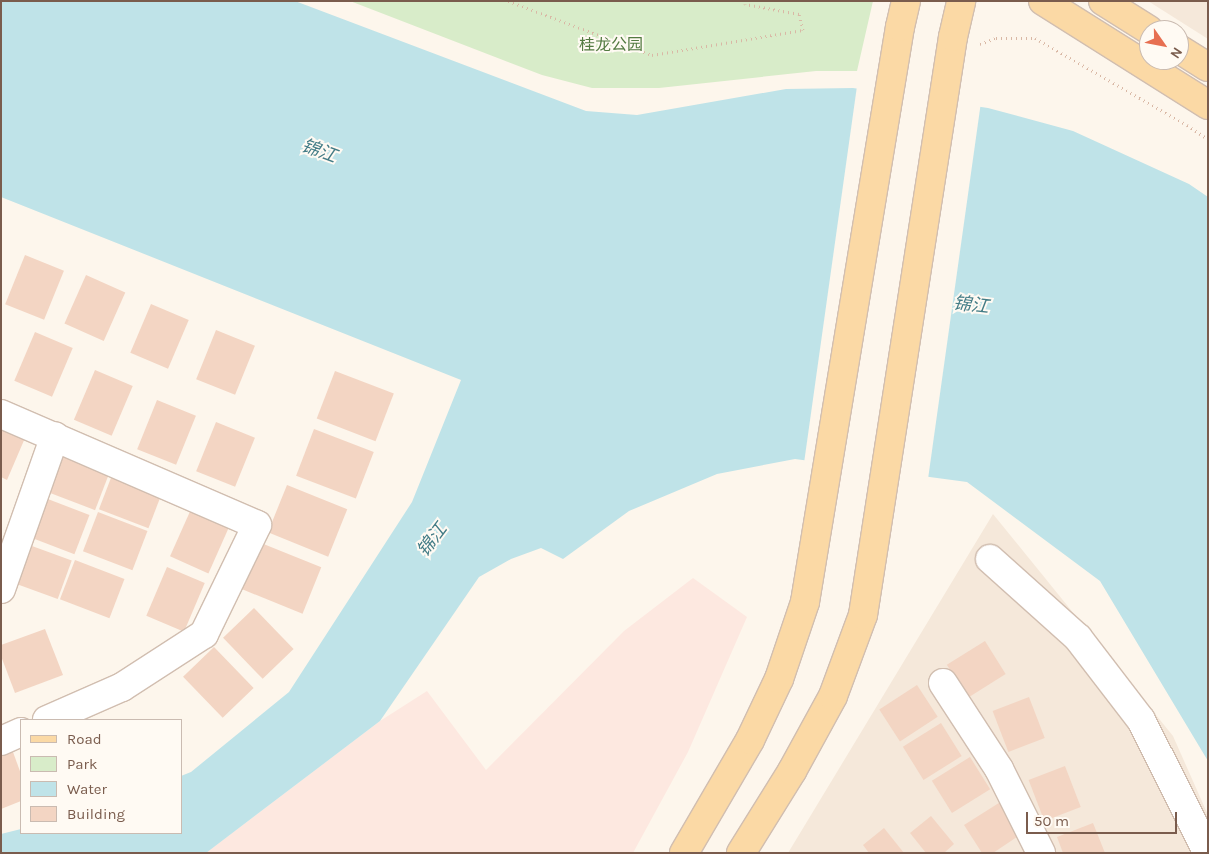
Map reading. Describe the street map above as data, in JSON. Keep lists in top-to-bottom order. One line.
{"water":["锦江"],"parks":["桂龙公园"],"legend":["Road","Park","Water","Building"],"scale_bar":"50 m","north":"bottom right"}
